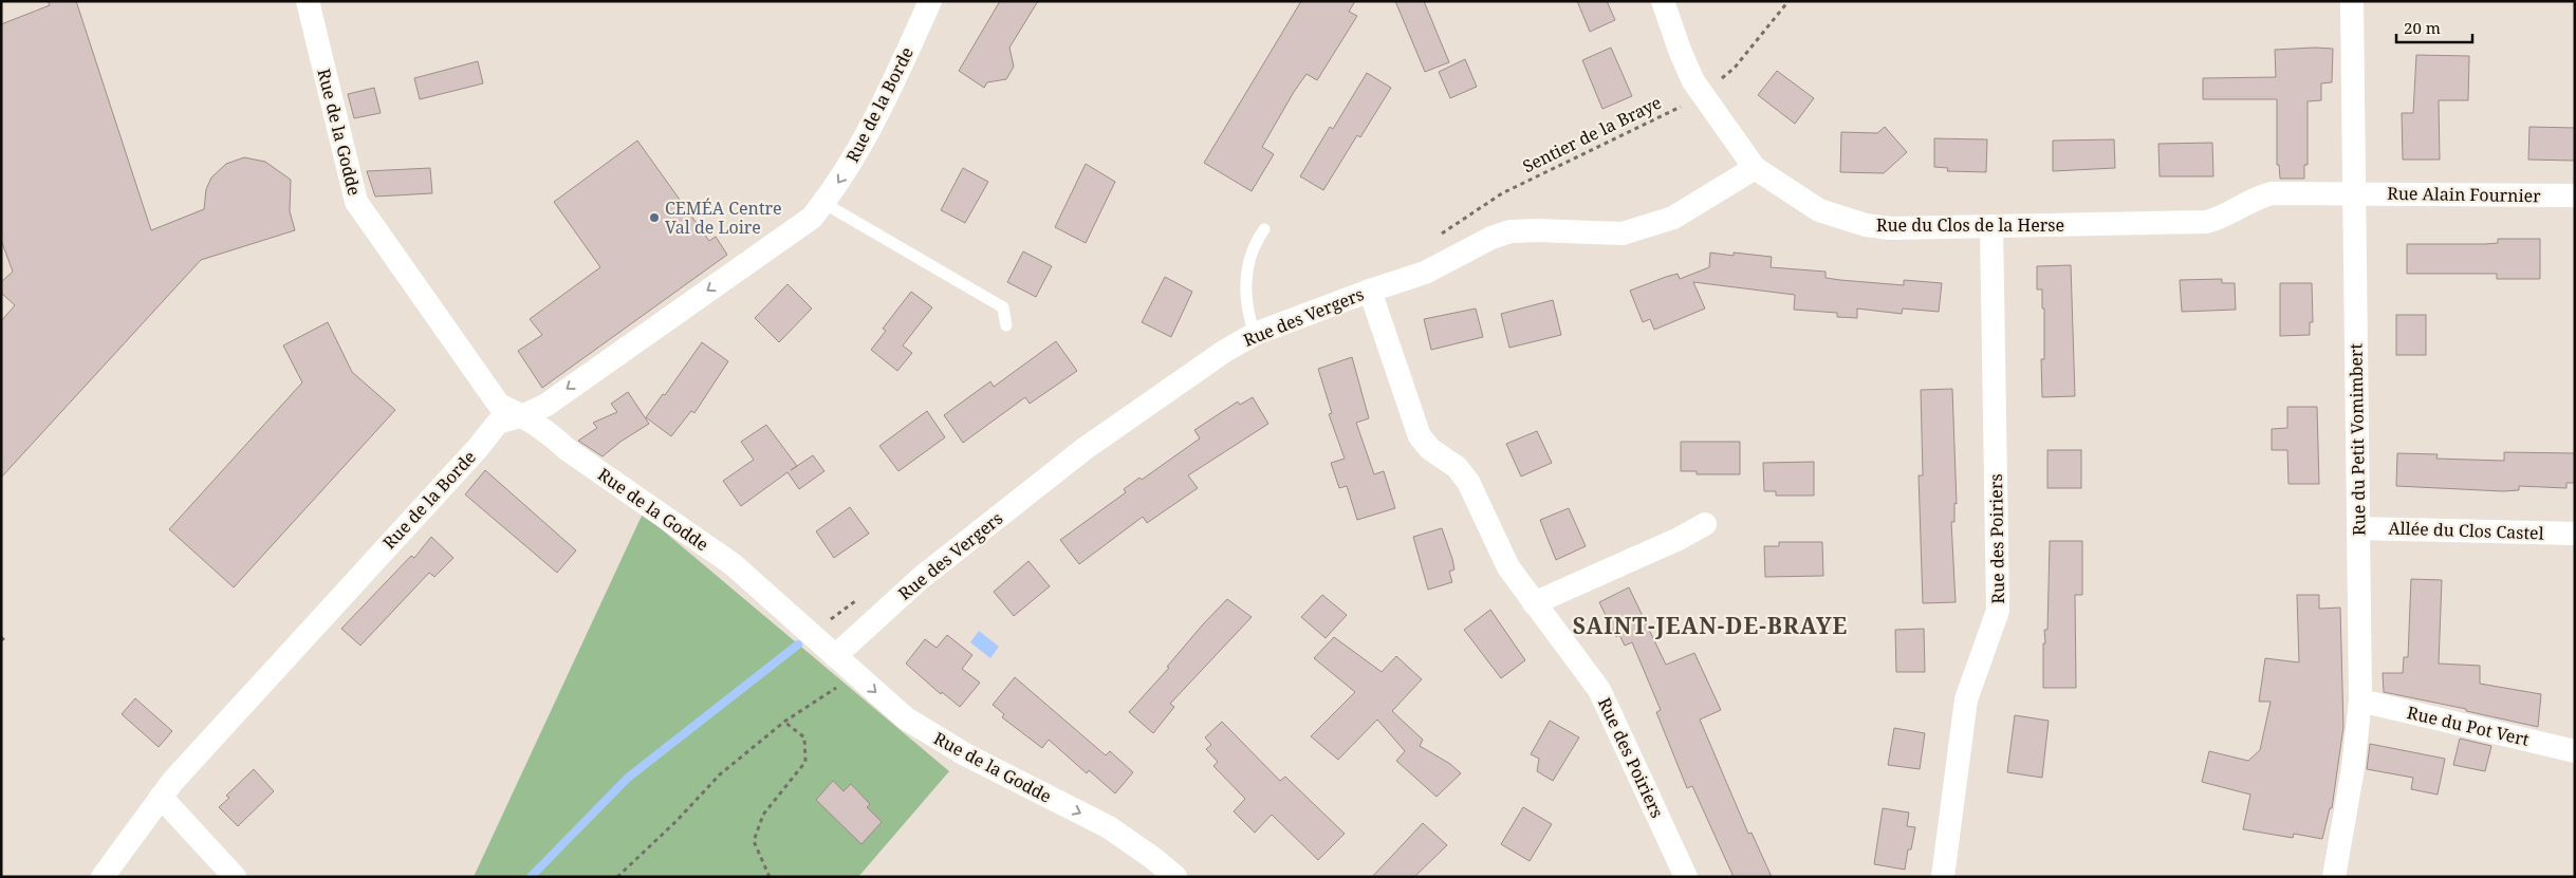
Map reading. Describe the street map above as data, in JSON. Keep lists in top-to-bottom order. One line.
{"streets":{"street":["Rue de la Borde","Rue de la Godde","Rue Alain Fournier","Rue du Clos de la Herse","Rue des Vergers","Rue du Petit Vomimbert","Allée du Clos Castel","Rue des Poiriers","Rue du Pot Vert"],"path":["Sentier de la Braye"]},"crossings":[["Rue de la Borde","Rue de la Godde"],["Rue de la Godde","Rue des Vergers"],["Rue Alain Fournier","Rue du Clos de la Herse"],["Rue Alain Fournier","Rue du Petit Vomimbert"],["Rue du Clos de la Herse","Rue des Vergers"],["Rue du Clos de la Herse","Rue du Petit Vomimbert"],["Rue du Clos de la Herse","Rue des Poiriers"],["Rue des Vergers","Rue des Poiriers"],["Rue du Petit Vomimbert","Allée du Clos Castel"],["Rue du Petit Vomimbert","Rue du Pot Vert"]],"one_way":["Rue de la Borde"],"districts":["SAINT-JEAN-DE-BRAYE"],"places":["CEMÉA Centre Val de Loire"],"scale_bar":"20 m"}
